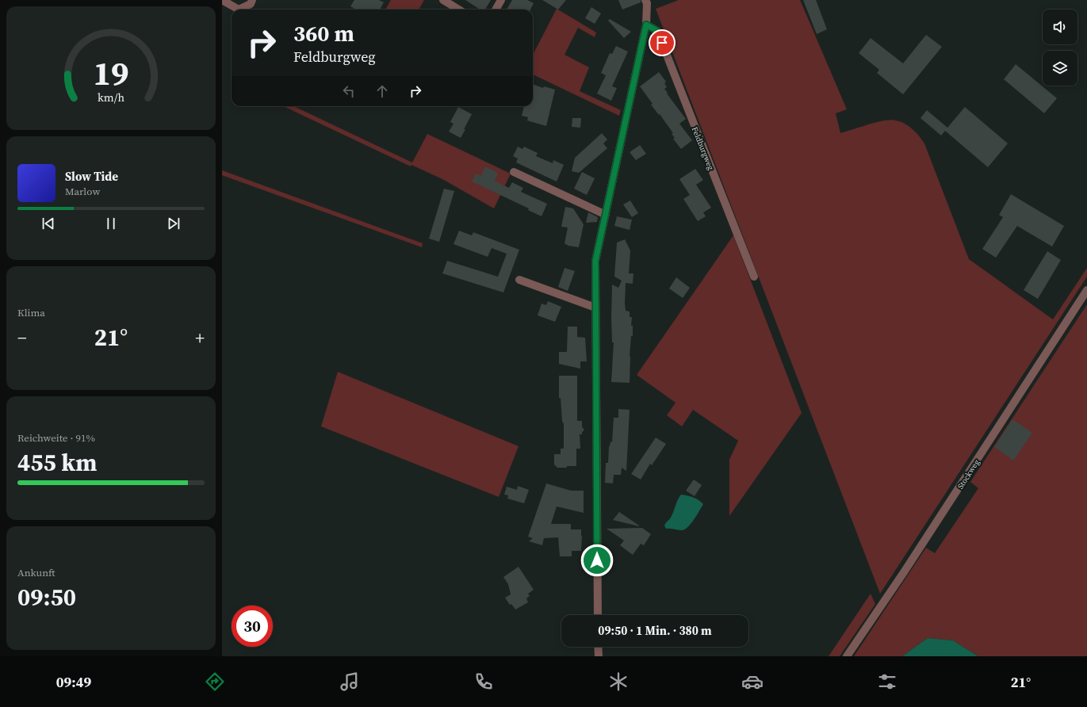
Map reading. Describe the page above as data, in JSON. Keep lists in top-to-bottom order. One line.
{"streets":{"street":["Feldburgweg","Stockweg"]},"page":{"turn":["360 m","Feldburgweg"],"song":["Slow Tide","Marlow"],"tile":["Klima",["Reichweite · 91%","455 km"],["Ankunft","09:50"]],"heat":["−","21°","+"],"limit":"30","trip":"09:50 · 1 Min. · 380 m","tabs":["09:49","21°"],"gauge":["19","km/h"]}}
